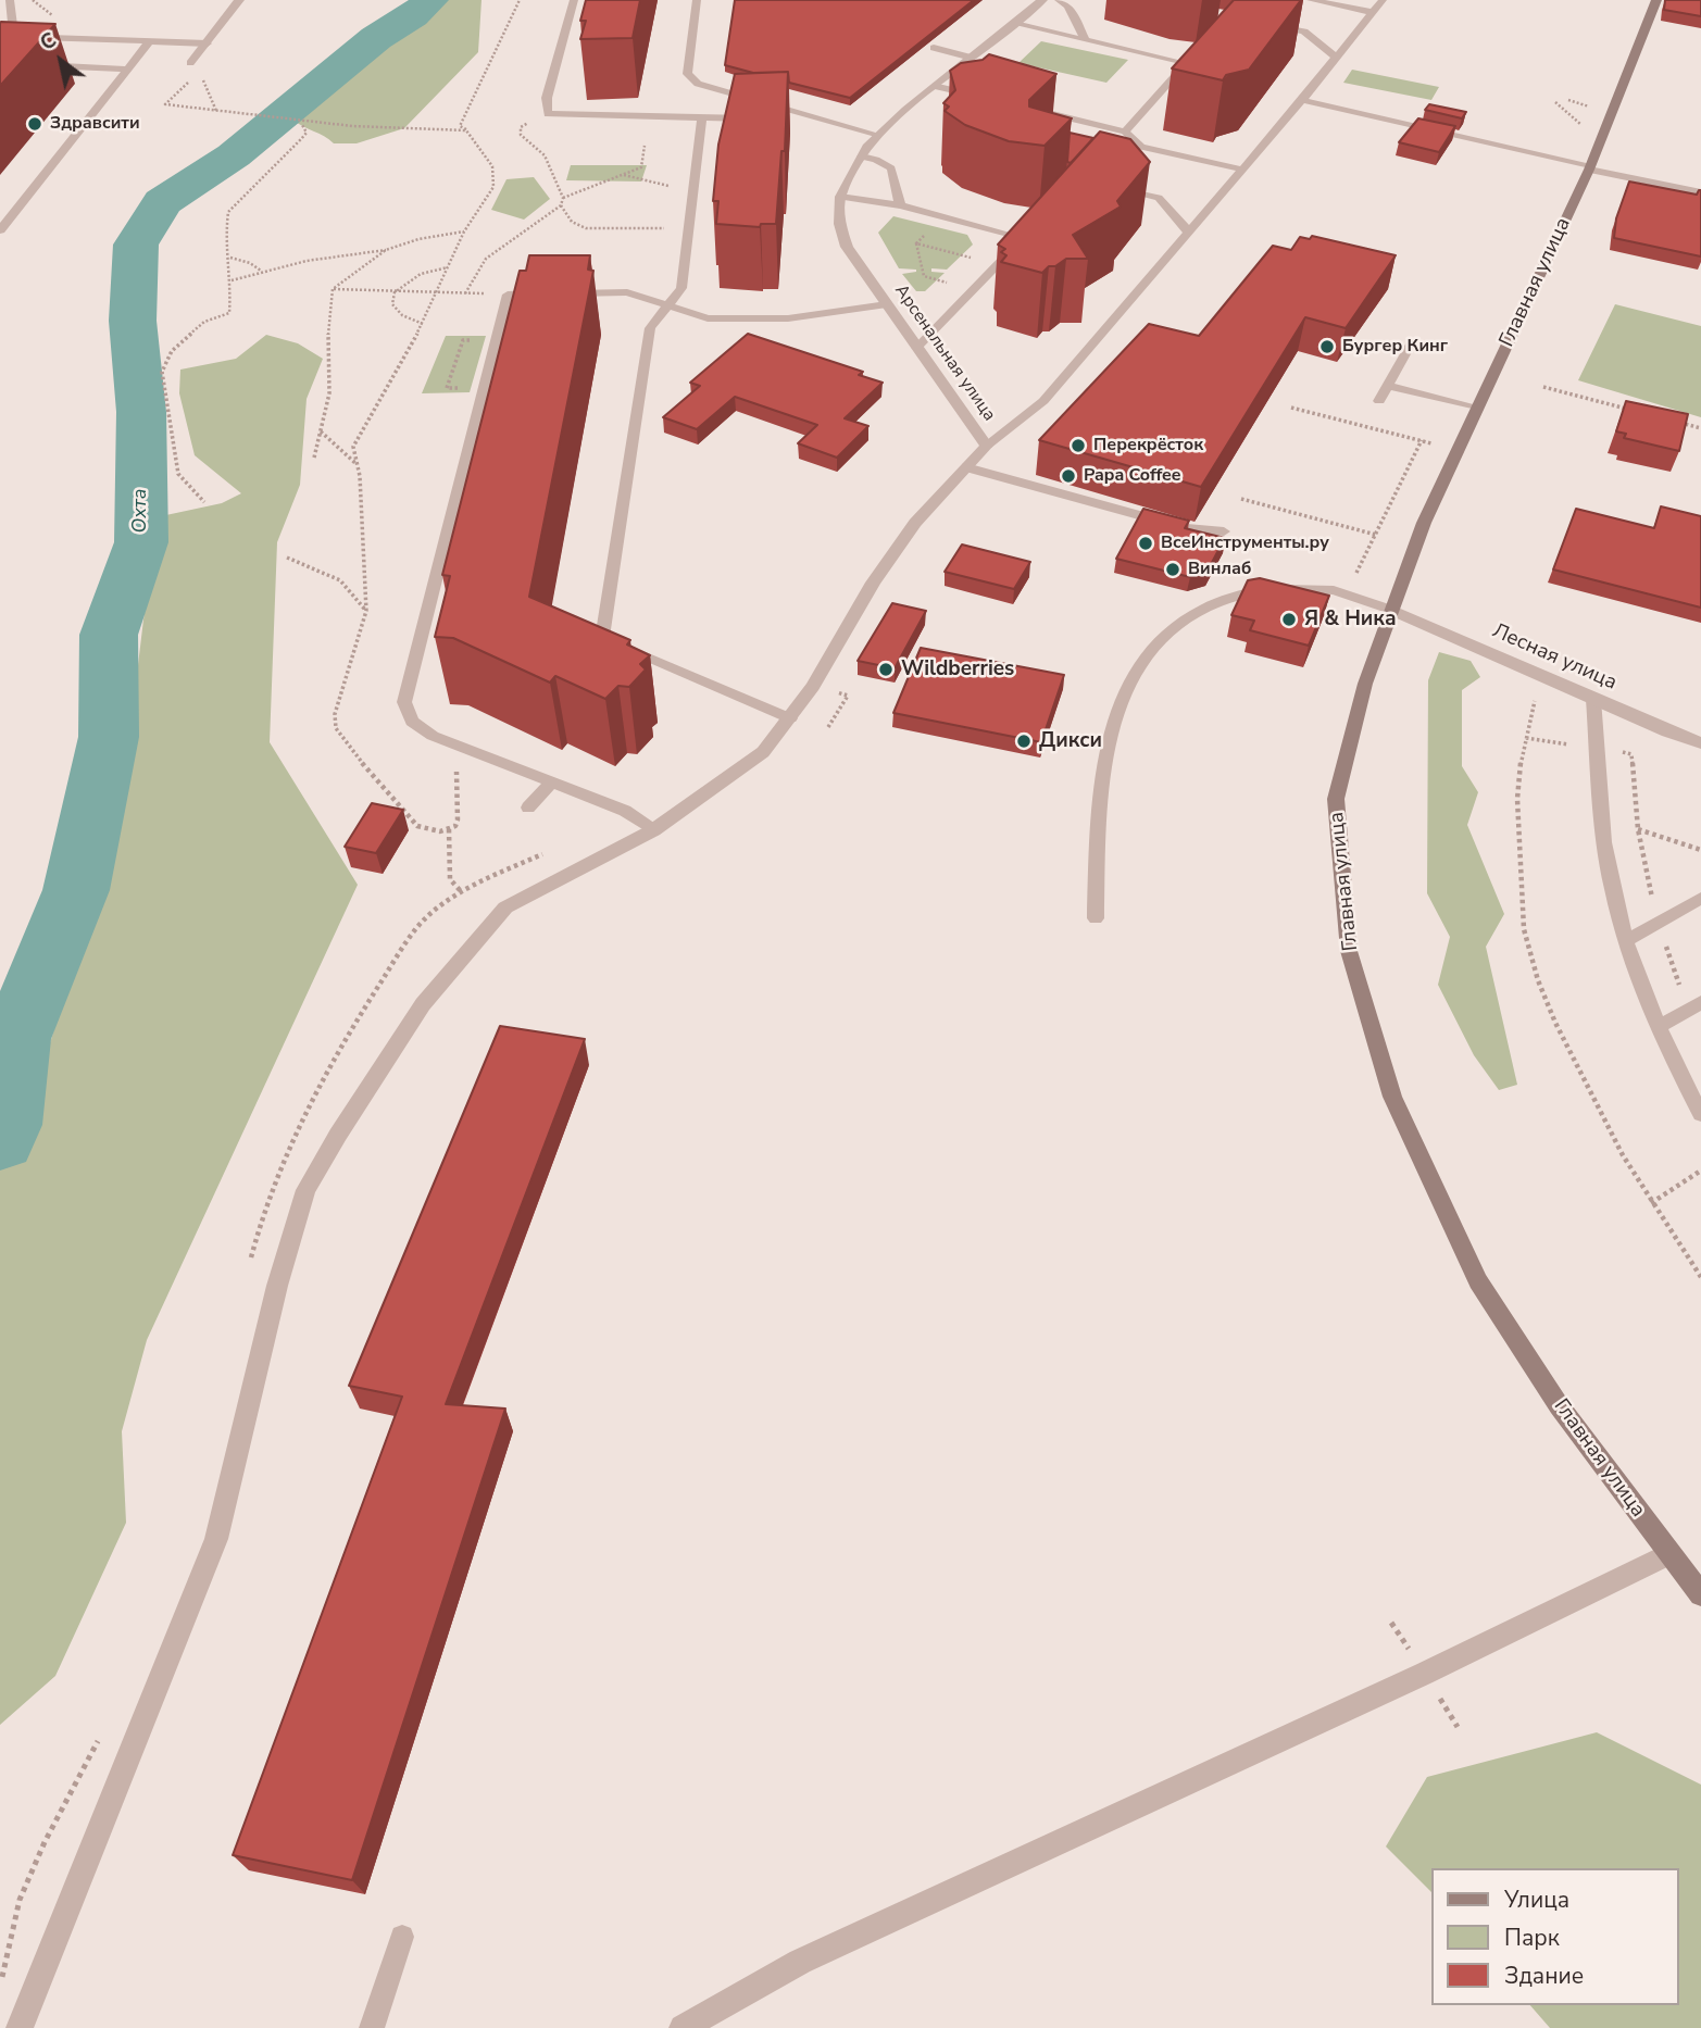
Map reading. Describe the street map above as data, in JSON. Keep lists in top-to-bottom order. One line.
{"streets":{"main road":["Главная улица"],"street":["Арсенальная улица","Лесная улица"]},"crossings":[["Главная улица","Лесная улица"]],"water":["Охта"],"places":["Здравсити","Бургер Кинг","Перекрёсток","Papa Coffee","ВсеИнструменты.ру","Винлаб","Я & Ника","Wildberries","Дикси"],"legend":["Улица","Парк","Здание"],"north":"top left"}
